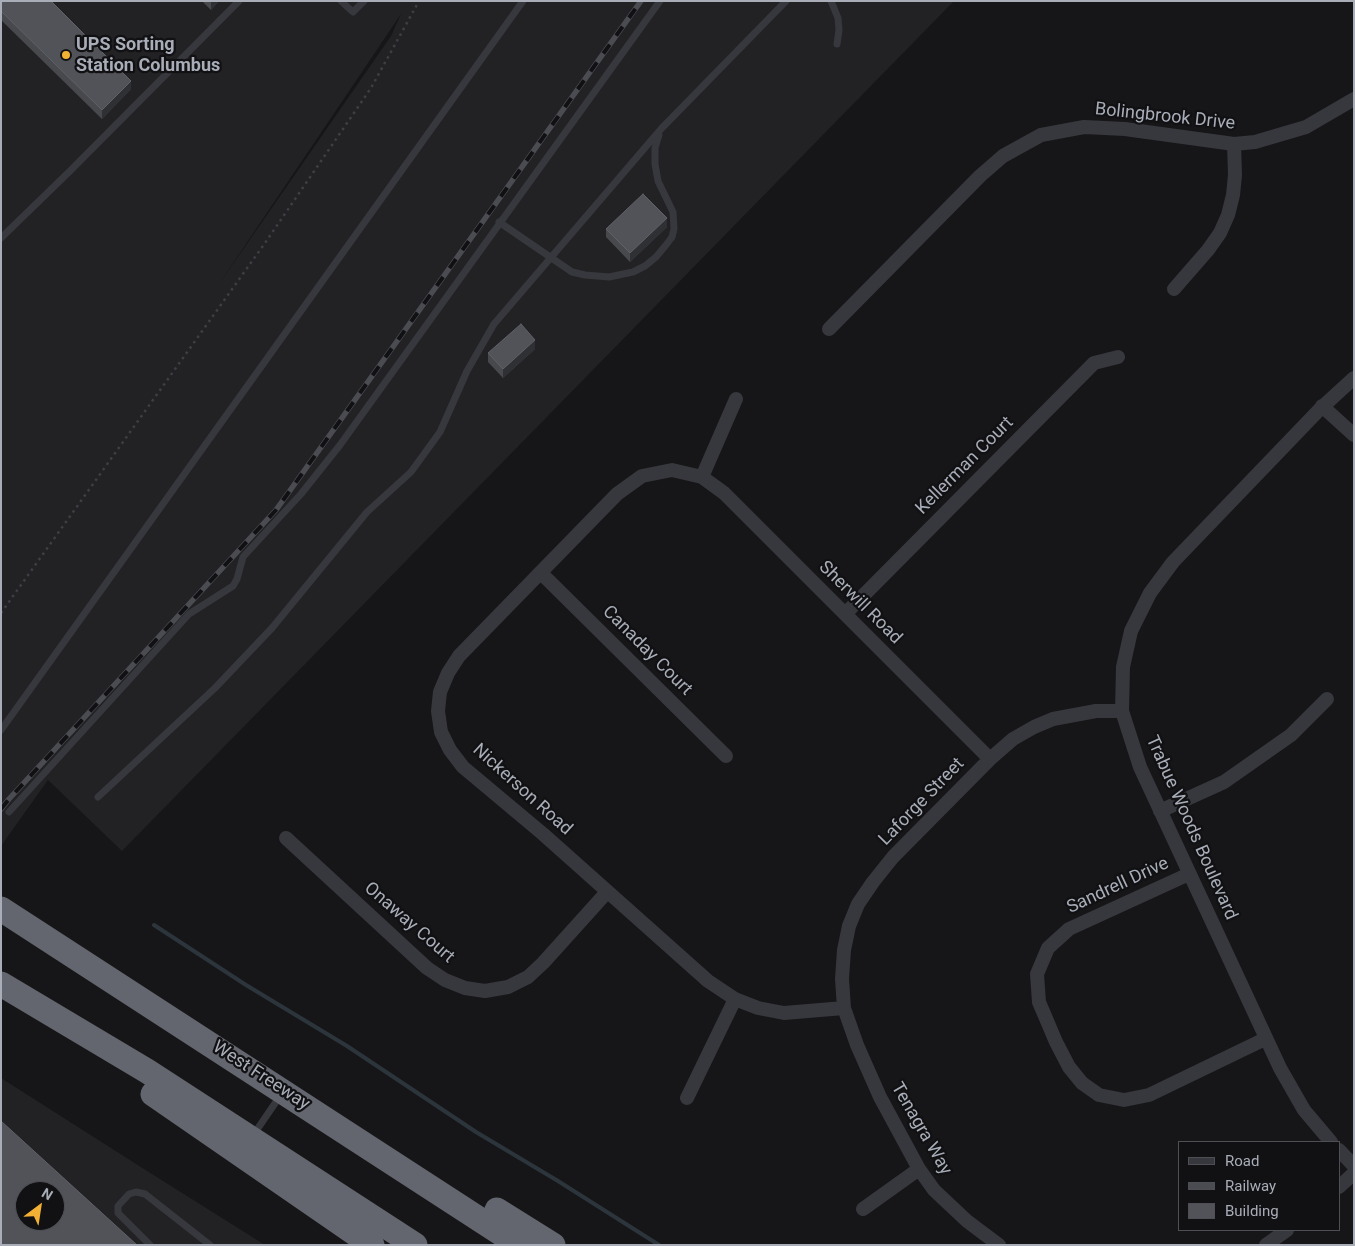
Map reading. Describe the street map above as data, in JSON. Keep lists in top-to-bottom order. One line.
{"streets":{"highway":["West Freeway"],"street":["Bolingbrook Drive","Kellerman Court","Sherwill Road","Canaday Court","Nickerson Road","Laforge Street","Trabue Woods Boulevard","Sandrell Drive","Onaway Court","Tenagra Way"]},"crossings":[["Kellerman Court","Sherwill Road"],["Sherwill Road","Nickerson Road"],["Sherwill Road","Laforge Street"],["Canaday Court","Nickerson Road"],["Nickerson Road","Laforge Street"],["Nickerson Road","Onaway Court"],["Nickerson Road","Tenagra Way"],["Laforge Street","Trabue Woods Boulevard"],["Laforge Street","Tenagra Way"],["Trabue Woods Boulevard","Sandrell Drive"]],"places":["UPS Sorting Station Columbus"],"legend":["Road","Railway","Building"],"north":"top right"}
